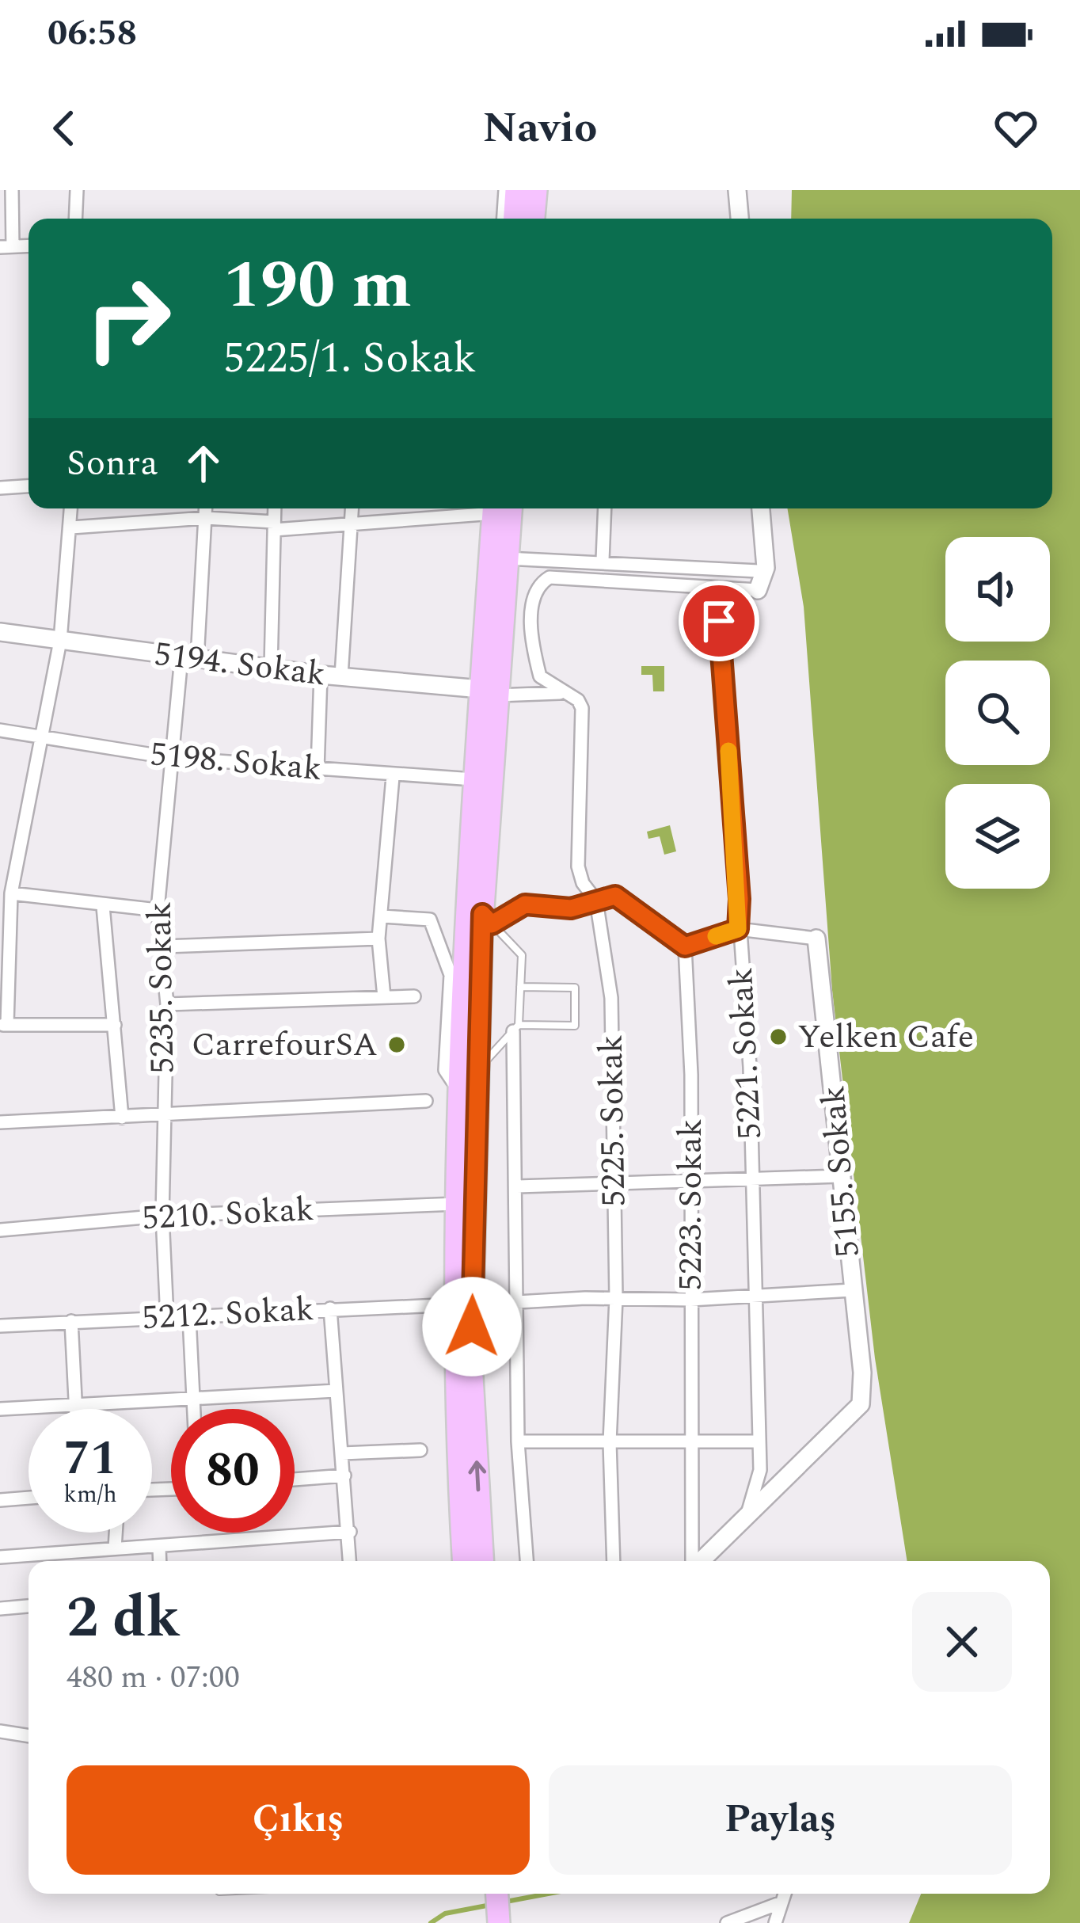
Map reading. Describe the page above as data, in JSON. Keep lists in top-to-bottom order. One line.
{"streets":{"street":["5194. Sokak","5198. Sokak","5235. Sokak","5221. Sokak","5225. Sokak","5155. Sokak","5223. Sokak","5210. Sokak","5212. Sokak"]},"crossings":[["5194. Sokak","5235. Sokak"],["5198. Sokak","5235. Sokak"],["5235. Sokak","5210. Sokak"],["5235. Sokak","5212. Sokak"],["5221. Sokak","5155. Sokak"]],"places":["Yelken Cafe","CarrefourSA"],"page":{"status":"06:58","header":"Navio","turn":["190 m","5225/1. Sokak"],"then":"Sonra","speed":"71 km/h","limit":"80","heading":["2 dk","480 m · 07:00"],"buttons":["Çıkış","Paylaş"]}}
